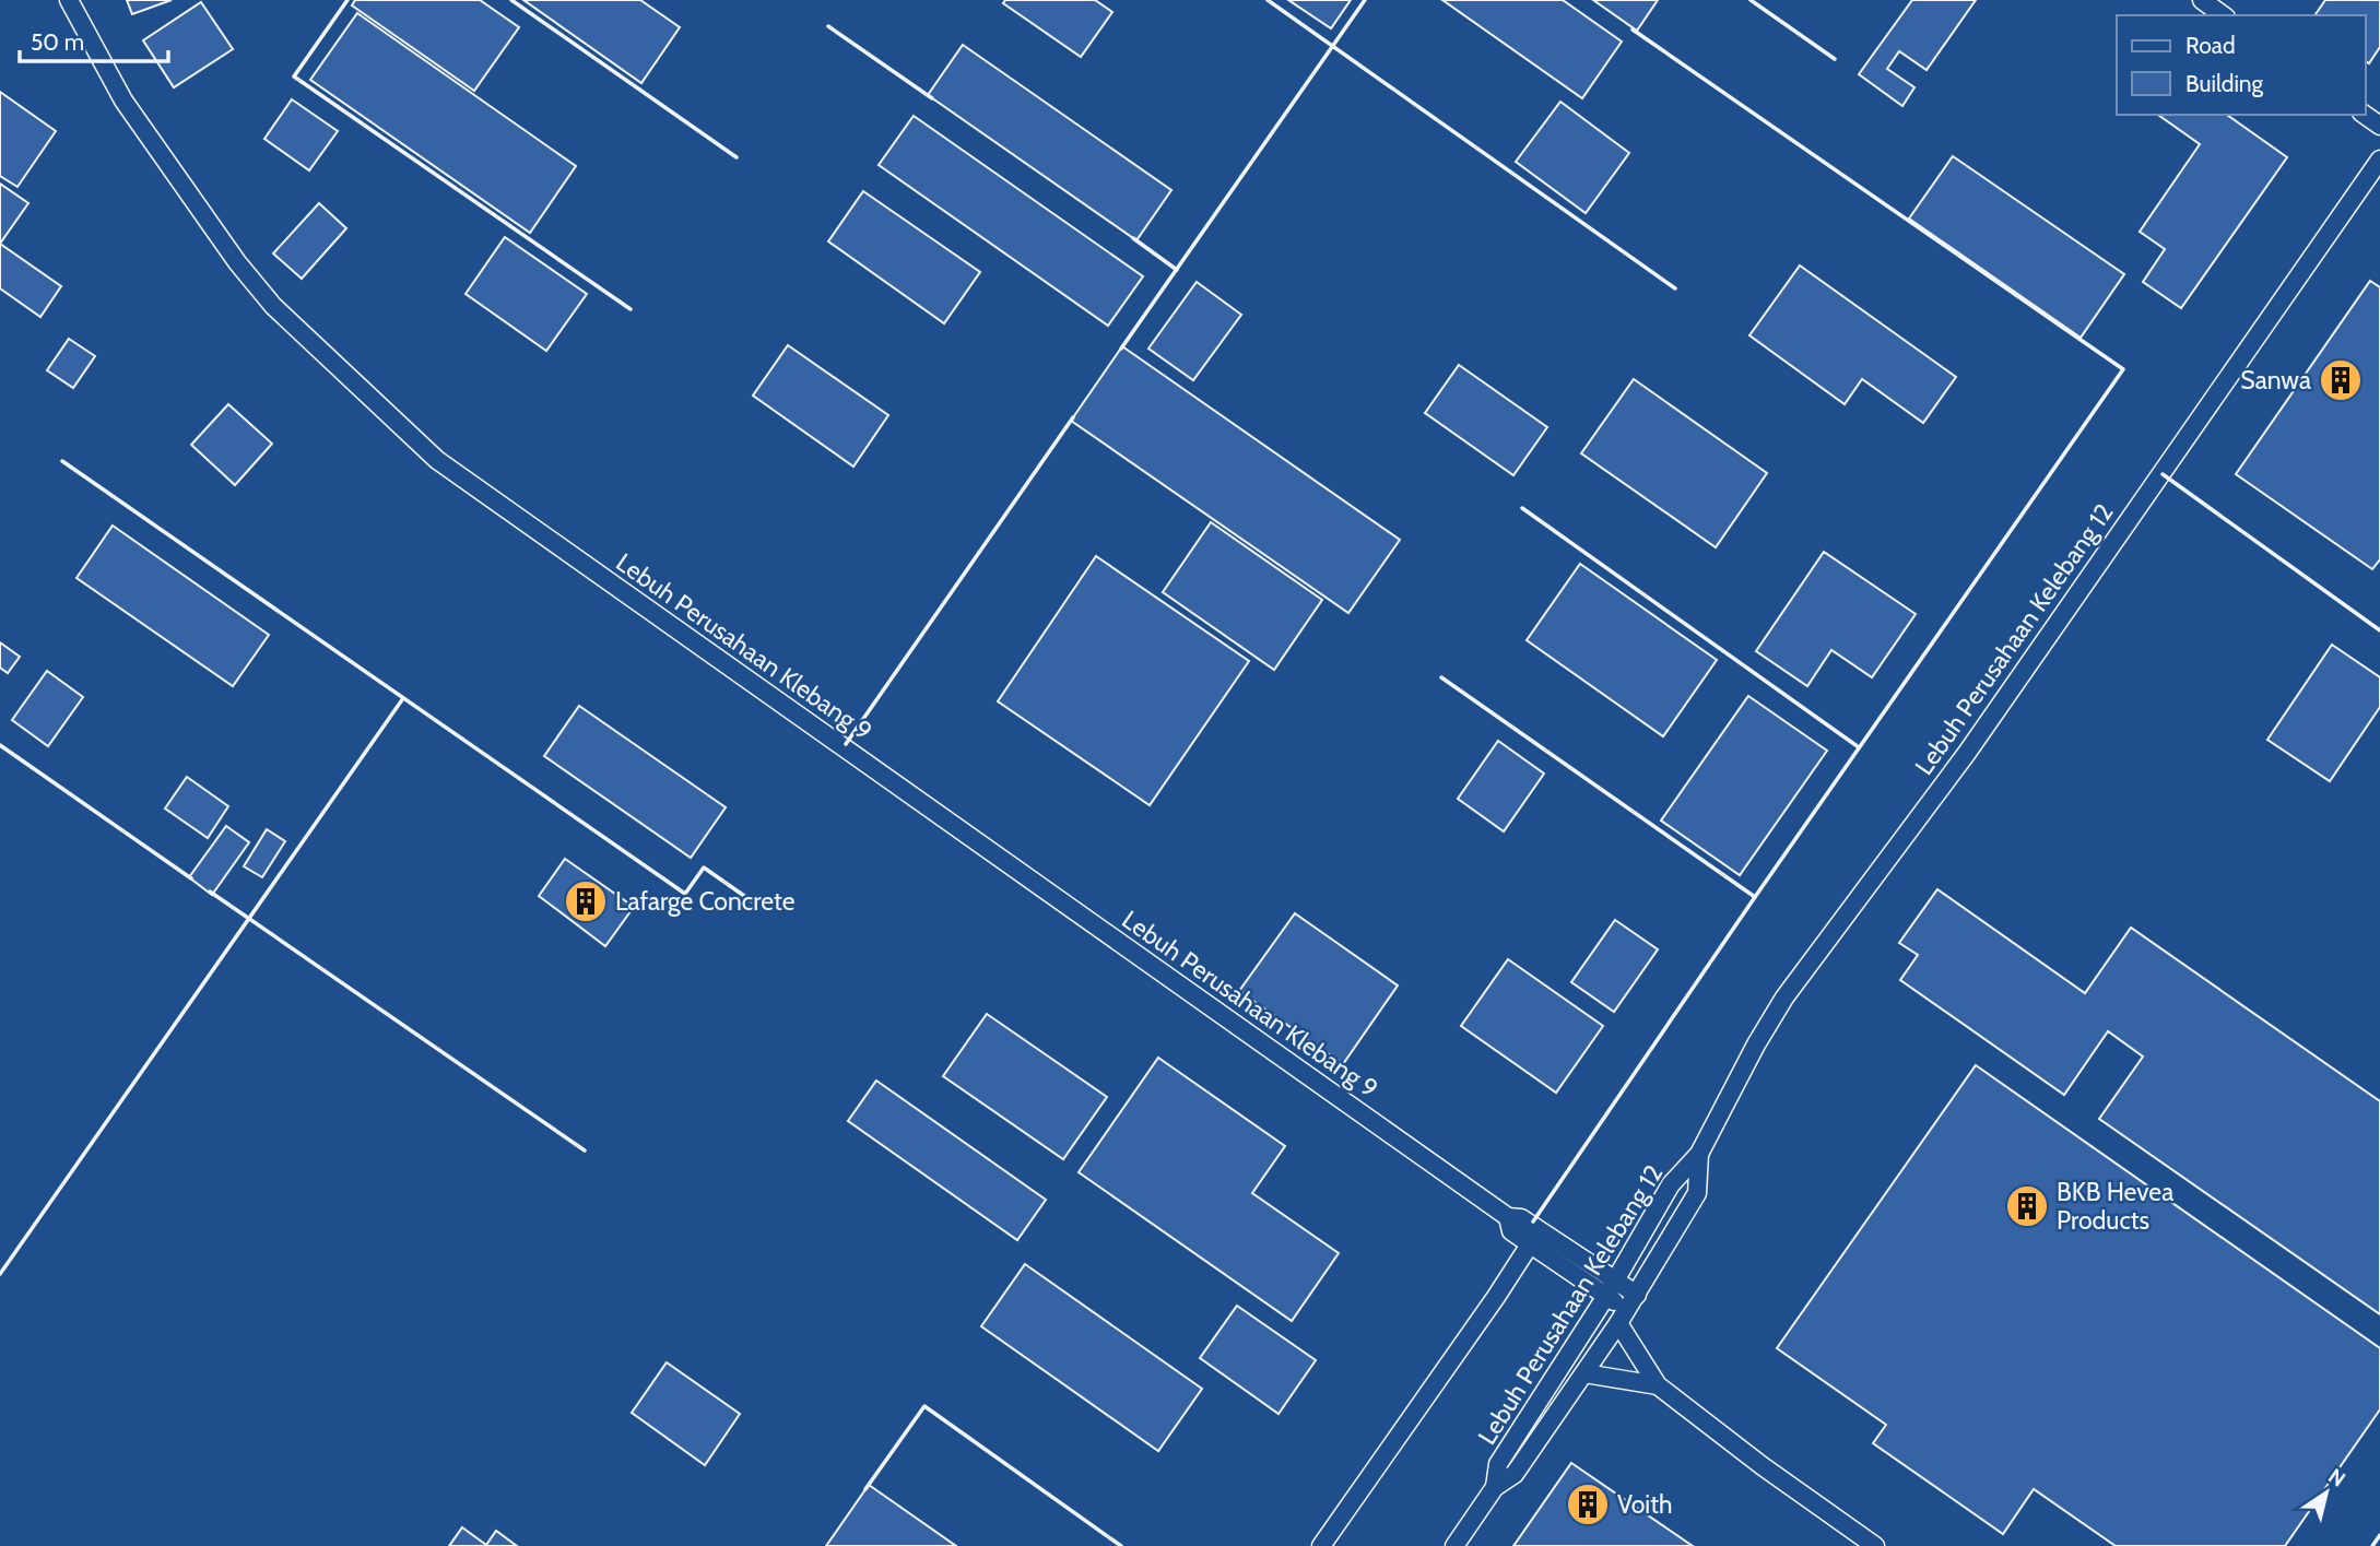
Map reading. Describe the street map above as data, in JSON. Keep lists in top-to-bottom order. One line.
{"streets":{"street":["Lebuh Perusahaan Kelebang 12","Lebuh Perusahaan Klebang 9"]},"crossings":[["Lebuh Perusahaan Kelebang 12","Lebuh Perusahaan Klebang 9"]],"places":{"building":["Sanwa","Lafarge Concrete","BKB Hevea Products","Voith"]},"legend":["Road","Building"],"scale_bar":"50 m","north":"top right"}
